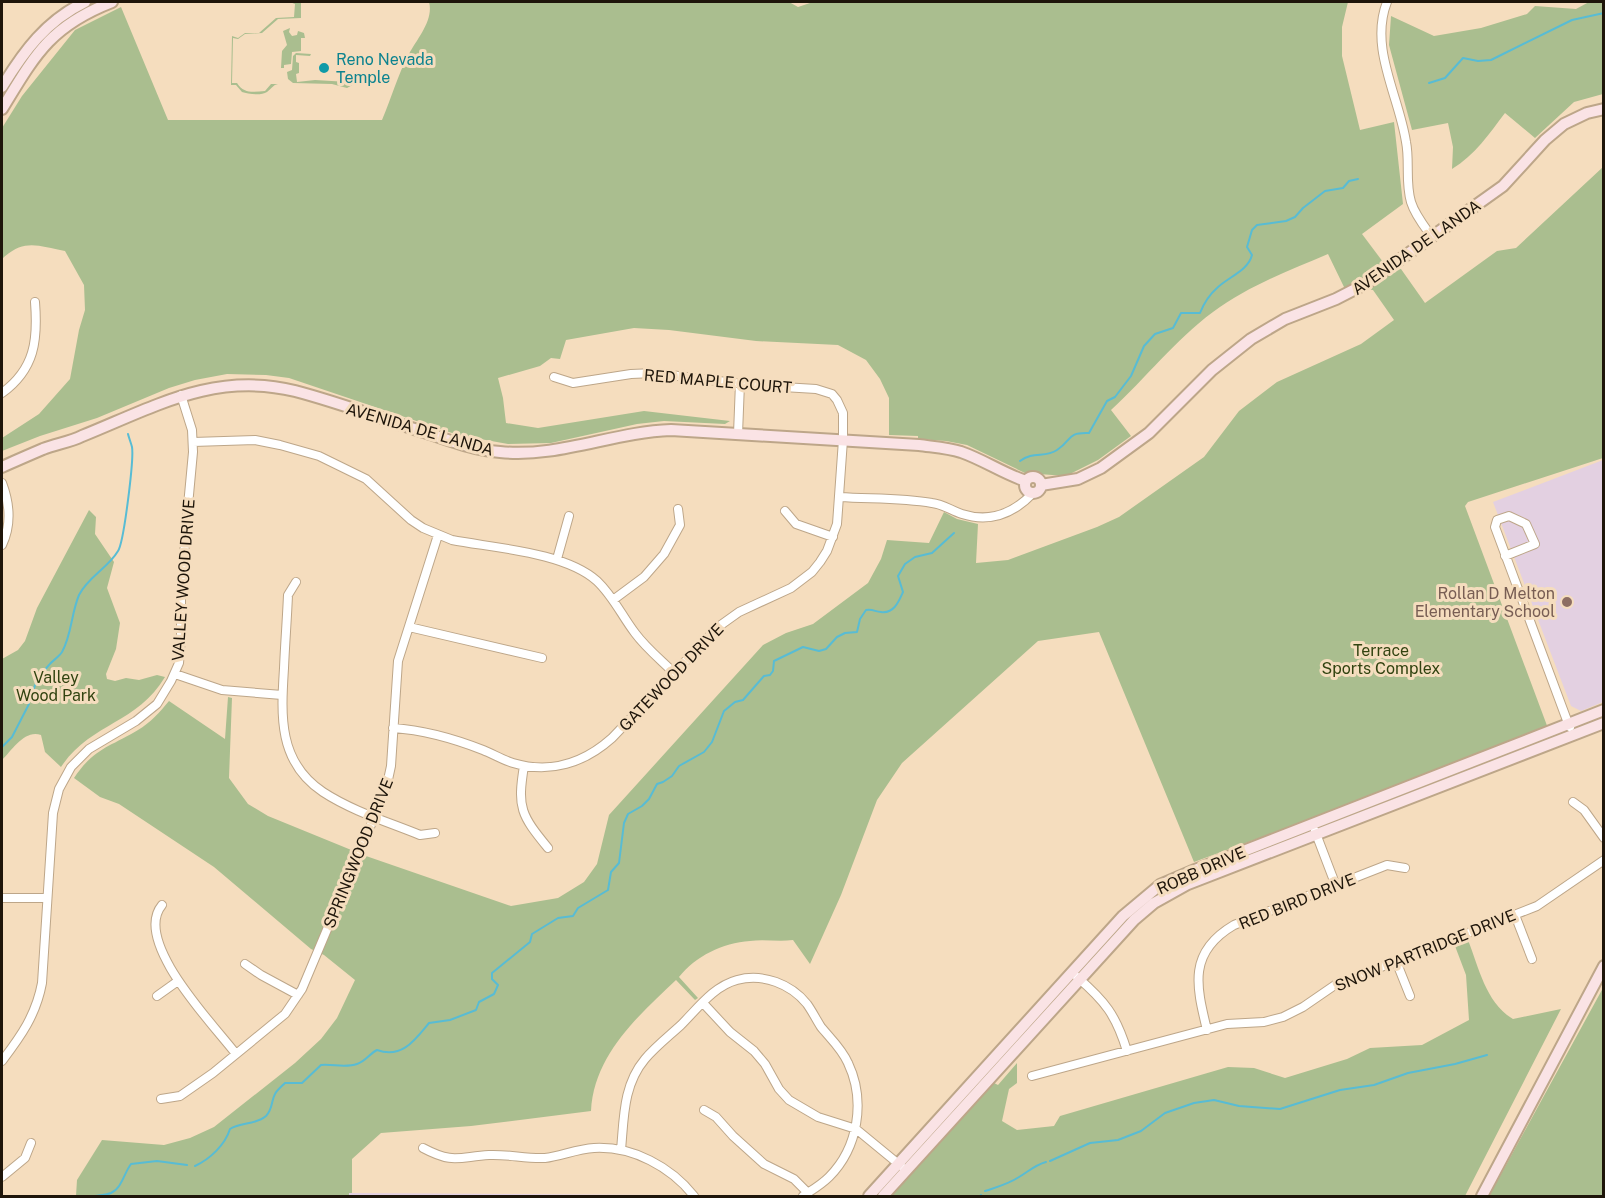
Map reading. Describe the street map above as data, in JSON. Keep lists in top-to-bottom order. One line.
{"streets":{"street":["AVENIDA DE LANDA","RED MAPLE COURT","VALLEY WOOD DRIVE","GATEWOOD DRIVE","SPRINGWOOD DRIVE","ROBB DRIVE","RED BIRD DRIVE","SNOW PARTRIDGE DRIVE"]},"crossings":[["AVENIDA DE LANDA","RED MAPLE COURT"],["AVENIDA DE LANDA","VALLEY WOOD DRIVE"],["AVENIDA DE LANDA","GATEWOOD DRIVE"],["RED MAPLE COURT","GATEWOOD DRIVE"],["GATEWOOD DRIVE","SPRINGWOOD DRIVE"],["RED BIRD DRIVE","SNOW PARTRIDGE DRIVE"]],"parks":["Terrace Sports Complex","Valley Wood Park"],"places":["Reno Nevada Temple","Rollan D Melton Elementary School"]}
